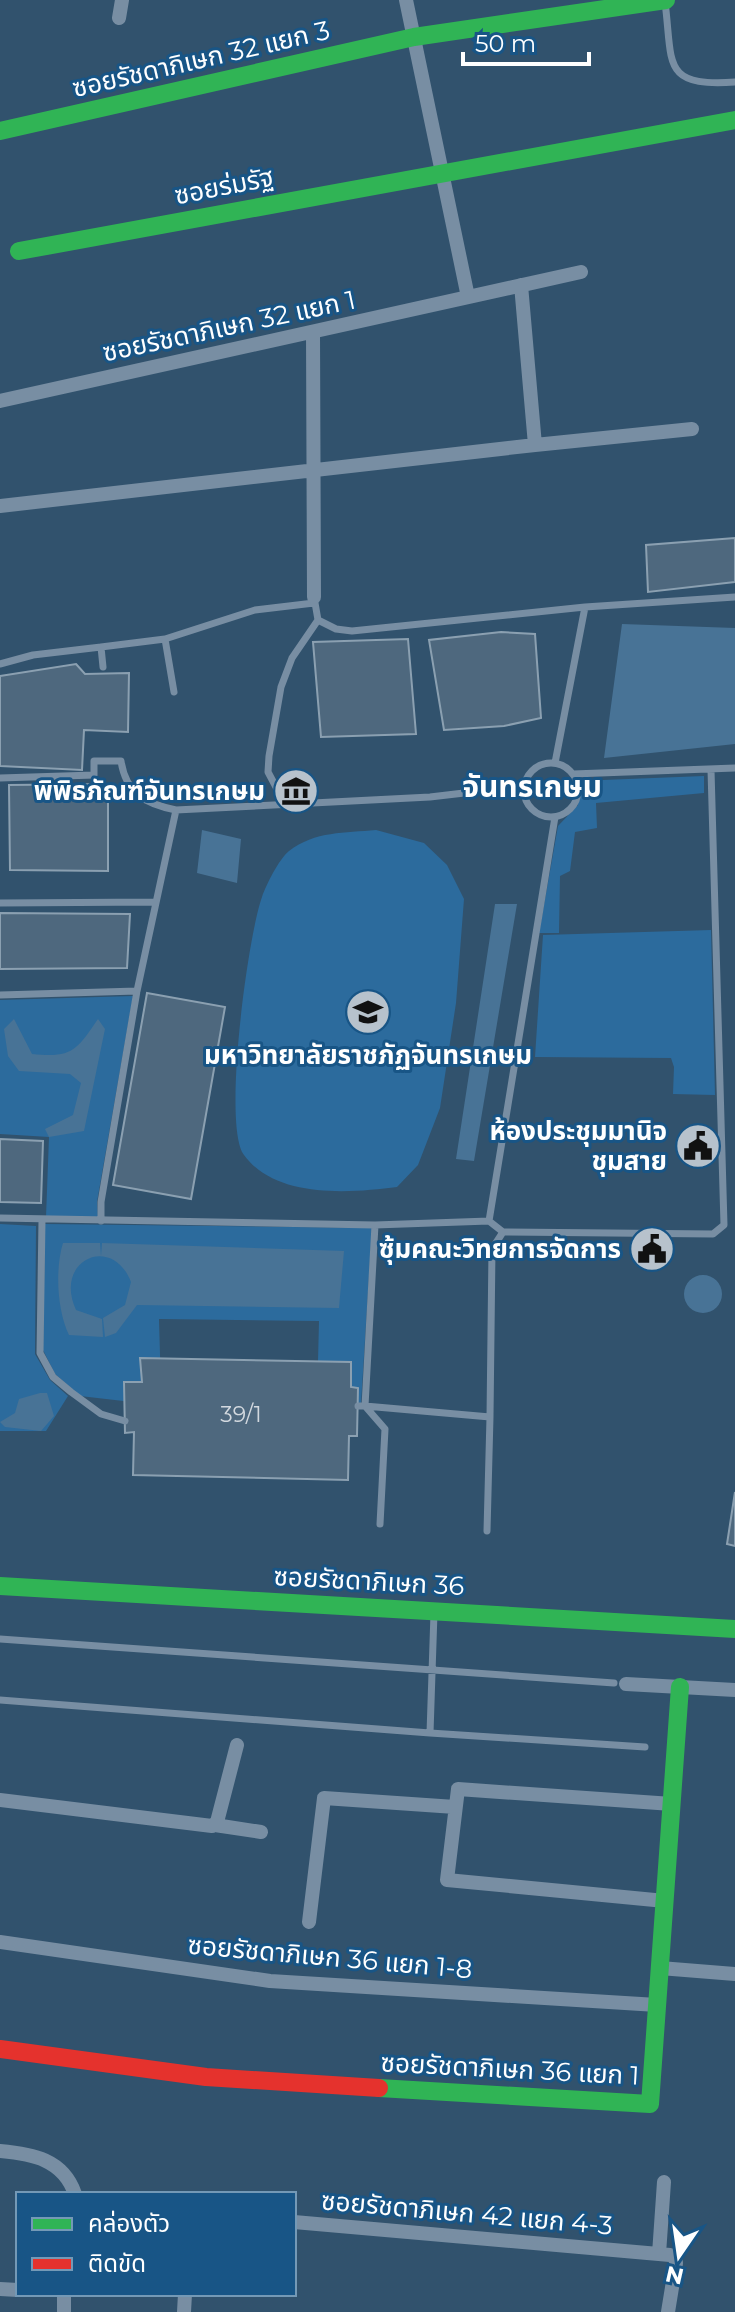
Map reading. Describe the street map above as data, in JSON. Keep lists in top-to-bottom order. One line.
{"streets":{"street":["ซอยรัชดาภิเษก 32 แยก 3","ซอยร่มรัฐ","ซอยรัชดาภิเษก 32 แยก 1","ซอยรัชดาภิเษก 36","ซอยรัชดาภิเษก 36 แยก 1-8","ซอยรัชดาภิเษก 36 แยก 1","ซอยรัชดาภิเษก 42 แยก 4-3"]},"crossings":[["ซอยรัชดาภิเษก 36 แยก 1-8","ซอยรัชดาภิเษก 36 แยก 1"]],"districts":["จันทรเกษม"],"places":{"museum":["พิพิธภัณฑ์จันทรเกษม"],"school or university":["มหาวิทยาลัยราชภัฏจันทรเกษม"],"public building":["ห้องประชุมมานิจ ชุมสาย","ซุ้มคณะวิทยการจัดการ"]},"house_numbers":["39/1"],"legend":["คล่องตัว","ติดขัด"],"scale_bar":"50 m","north":"bottom"}
